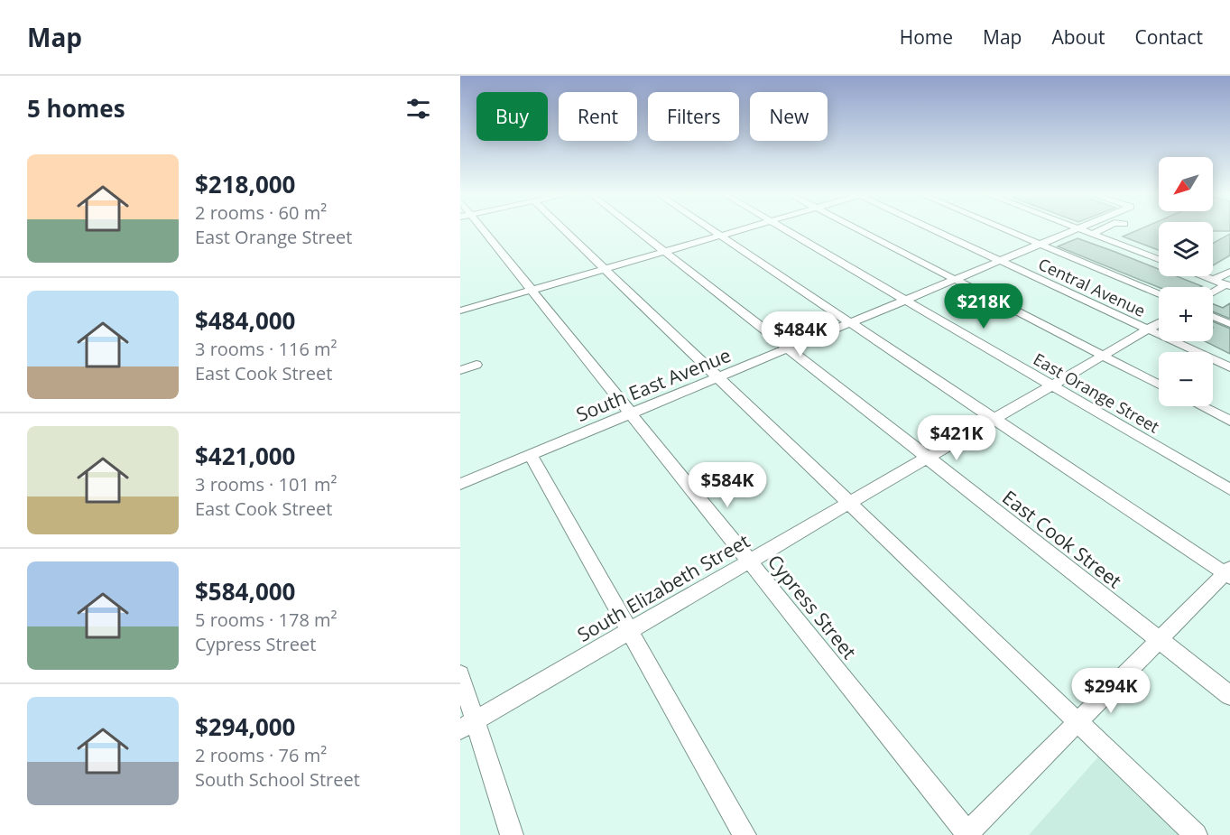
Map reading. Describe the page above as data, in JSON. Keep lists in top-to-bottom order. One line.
{"streets":{"street":["Central Avenue","South East Avenue","East Orange Street","East Cook Street","South Elizabeth Street","Cypress Street"]},"crossings":[["Central Avenue","South East Avenue"],["Central Avenue","South Elizabeth Street"],["South East Avenue","East Orange Street"],["South East Avenue","East Cook Street"],["South East Avenue","Cypress Street"],["East Orange Street","South Elizabeth Street"],["East Cook Street","South Elizabeth Street"],["South Elizabeth Street","Cypress Street"]],"north":"bottom left","page":{"header":"Map","nav":["Home","Map","About","Contact"],"heading":"5 homes","chip":["Buy","Rent","Filters","New"],"list":[{"name":"$218,000","note":"2 rooms · 60 m² · East Orange Street"},{"name":"$484,000","note":"3 rooms · 116 m² · East Cook Street"},{"name":"$421,000","note":"3 rooms · 101 m² · East Cook Street"},{"name":"$584,000","note":"5 rooms · 178 m² · Cypress Street"},{"name":"$294,000","note":"2 rooms · 76 m² · South School Street"}],"map_buttons":["+","−"],"price":["$218K","$484K","$421K","$584K","$294K"]}}
